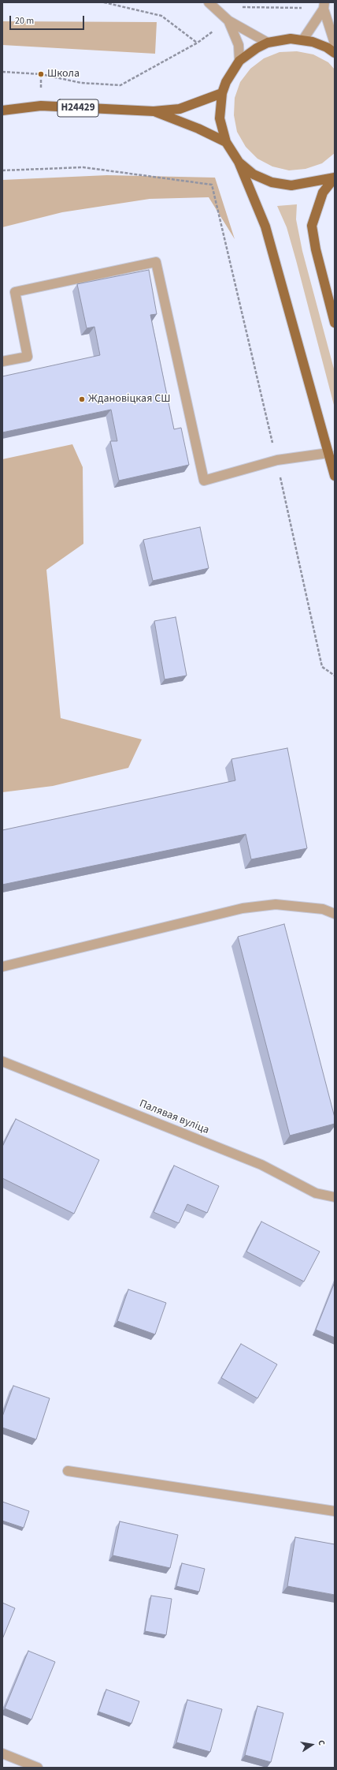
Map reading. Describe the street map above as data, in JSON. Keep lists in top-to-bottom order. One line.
{"streets":{"main road":["Н24429"],"street":["Палявая вуліца"]},"places":["Школа","Ждановіцкая СШ"],"scale_bar":"20 m","north":"right"}
